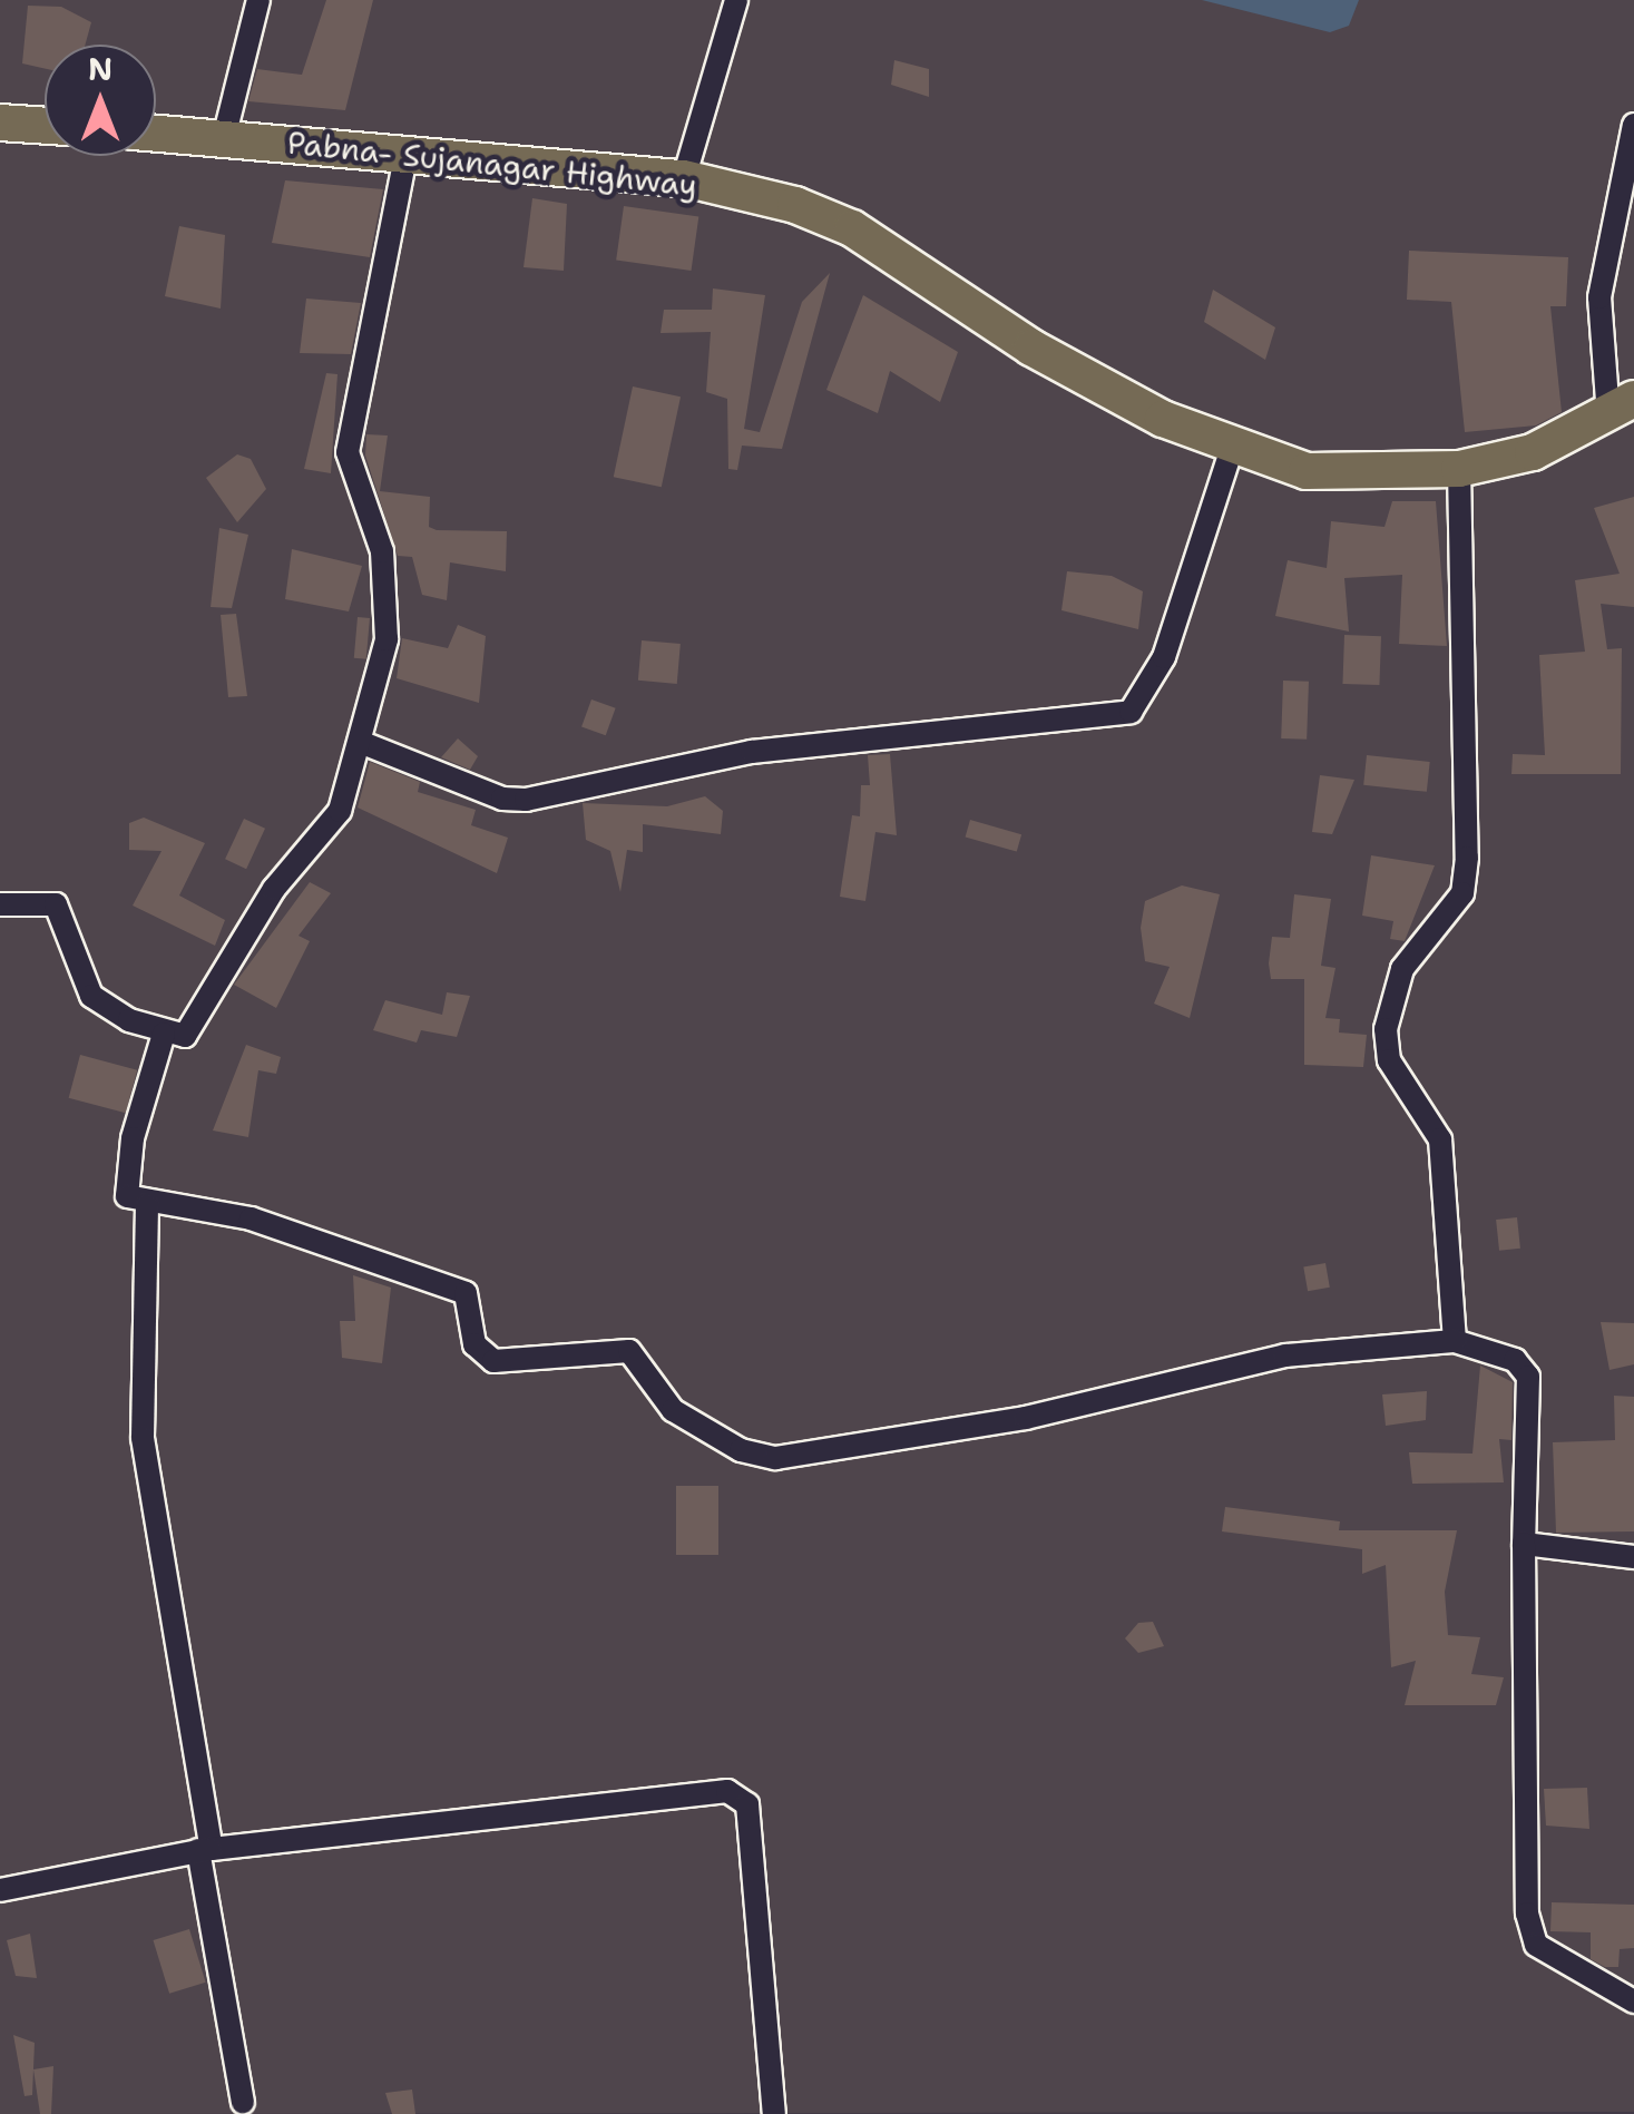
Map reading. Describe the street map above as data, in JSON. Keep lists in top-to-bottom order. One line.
{"streets":{"main road":["Pabna- Sujanagar Highway"]},"north":"top"}
